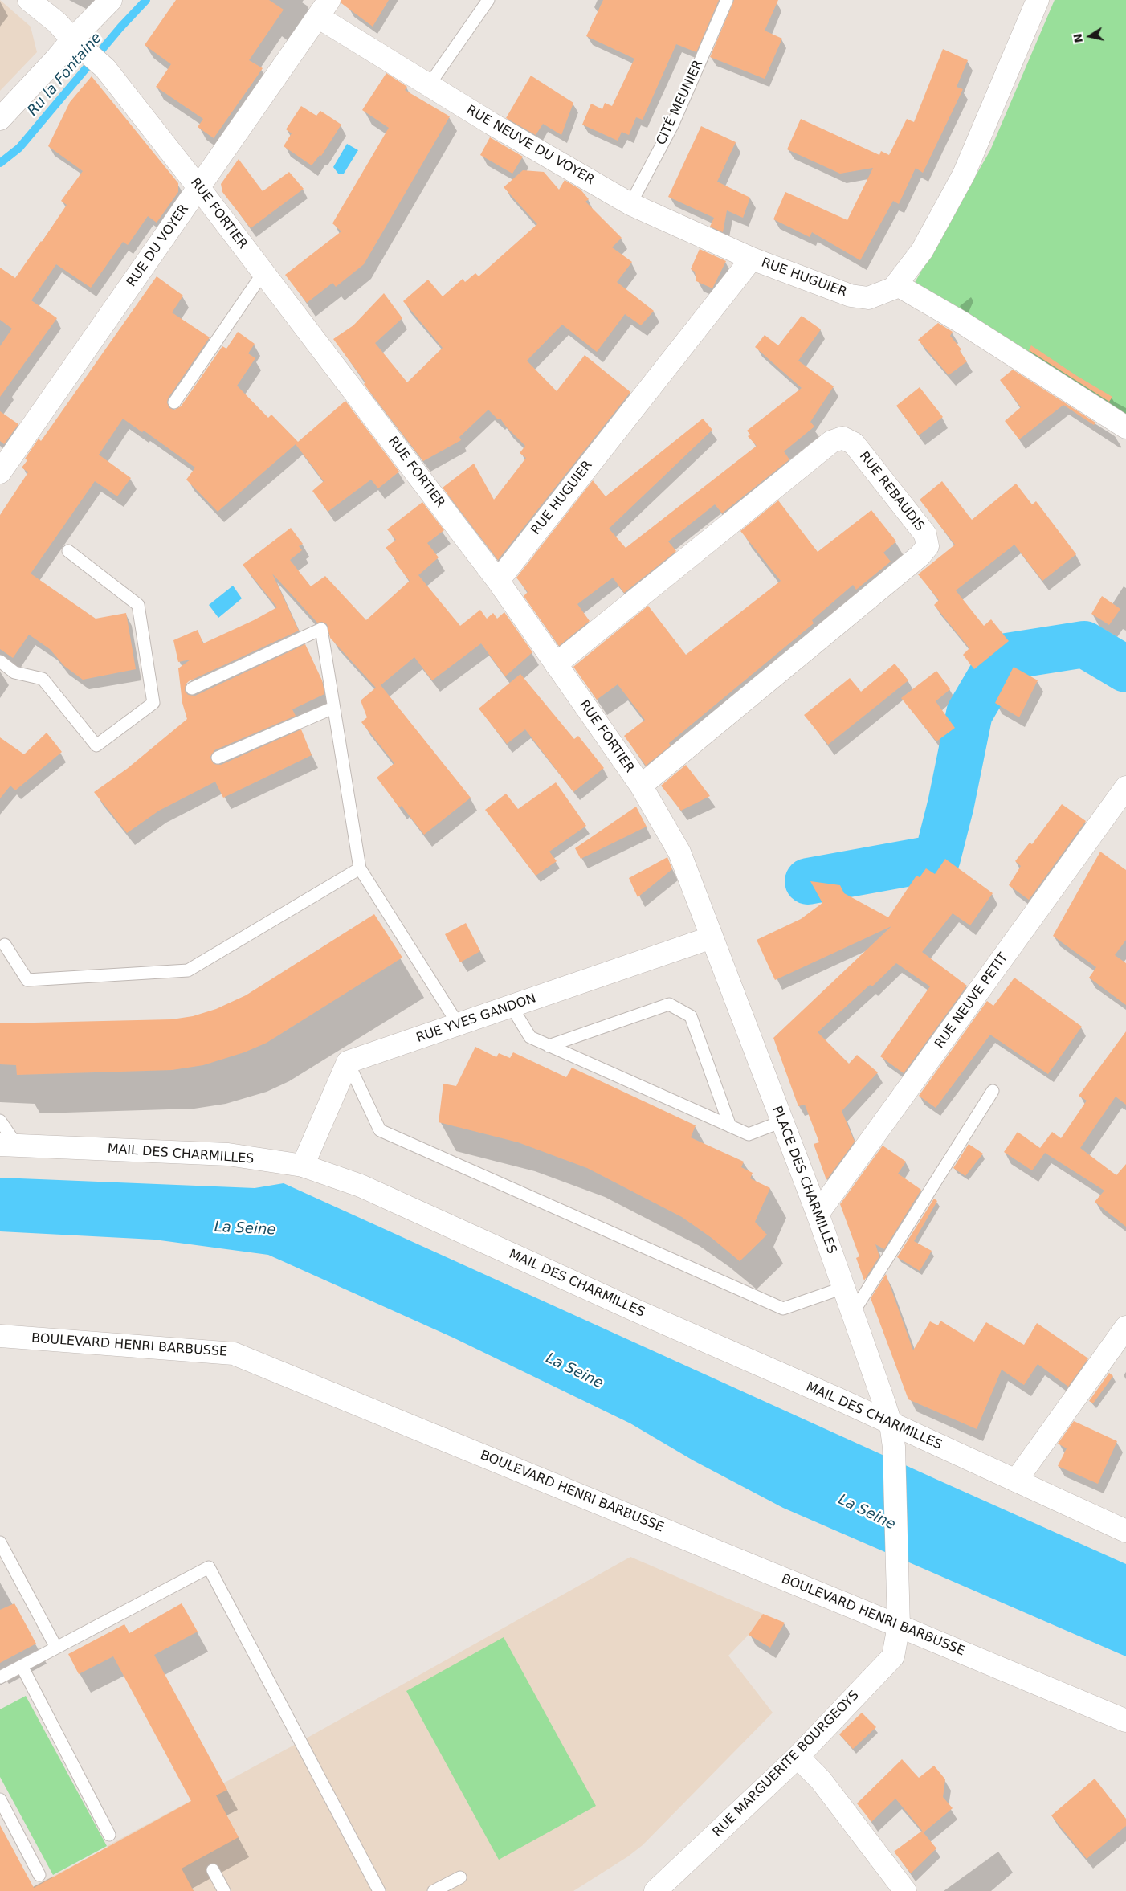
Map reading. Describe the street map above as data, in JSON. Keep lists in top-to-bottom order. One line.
{"streets":{"street":["RUE NEUVE DU VOYER","RUE FORTIER","RUE DU VOYER","RUE HUGUIER","RUE REBAUDIS","RUE NEUVE PETIT","RUE YVES GANDON","MAIL DES CHARMILLES","PLACE DES CHARMILLES","BOULEVARD HENRI BARBUSSE","RUE MARGUERITE BOURGEOYS"],"lane":["CITÉ MEUNIER"]},"crossings":[["CITÉ MEUNIER","RUE NEUVE DU VOYER"],["RUE NEUVE DU VOYER","RUE DU VOYER"],["RUE NEUVE DU VOYER","RUE HUGUIER"],["RUE FORTIER","RUE DU VOYER"],["RUE FORTIER","RUE HUGUIER"],["RUE FORTIER","RUE REBAUDIS"],["RUE FORTIER","RUE YVES GANDON"],["RUE FORTIER","PLACE DES CHARMILLES"],["RUE NEUVE PETIT","PLACE DES CHARMILLES"],["RUE YVES GANDON","PLACE DES CHARMILLES"],["MAIL DES CHARMILLES","PLACE DES CHARMILLES"],["PLACE DES CHARMILLES","RUE MARGUERITE BOURGEOYS"],["BOULEVARD HENRI BARBUSSE","RUE MARGUERITE BOURGEOYS"]],"water":["Ru la Fontaine","La Seine"],"north":"left"}
